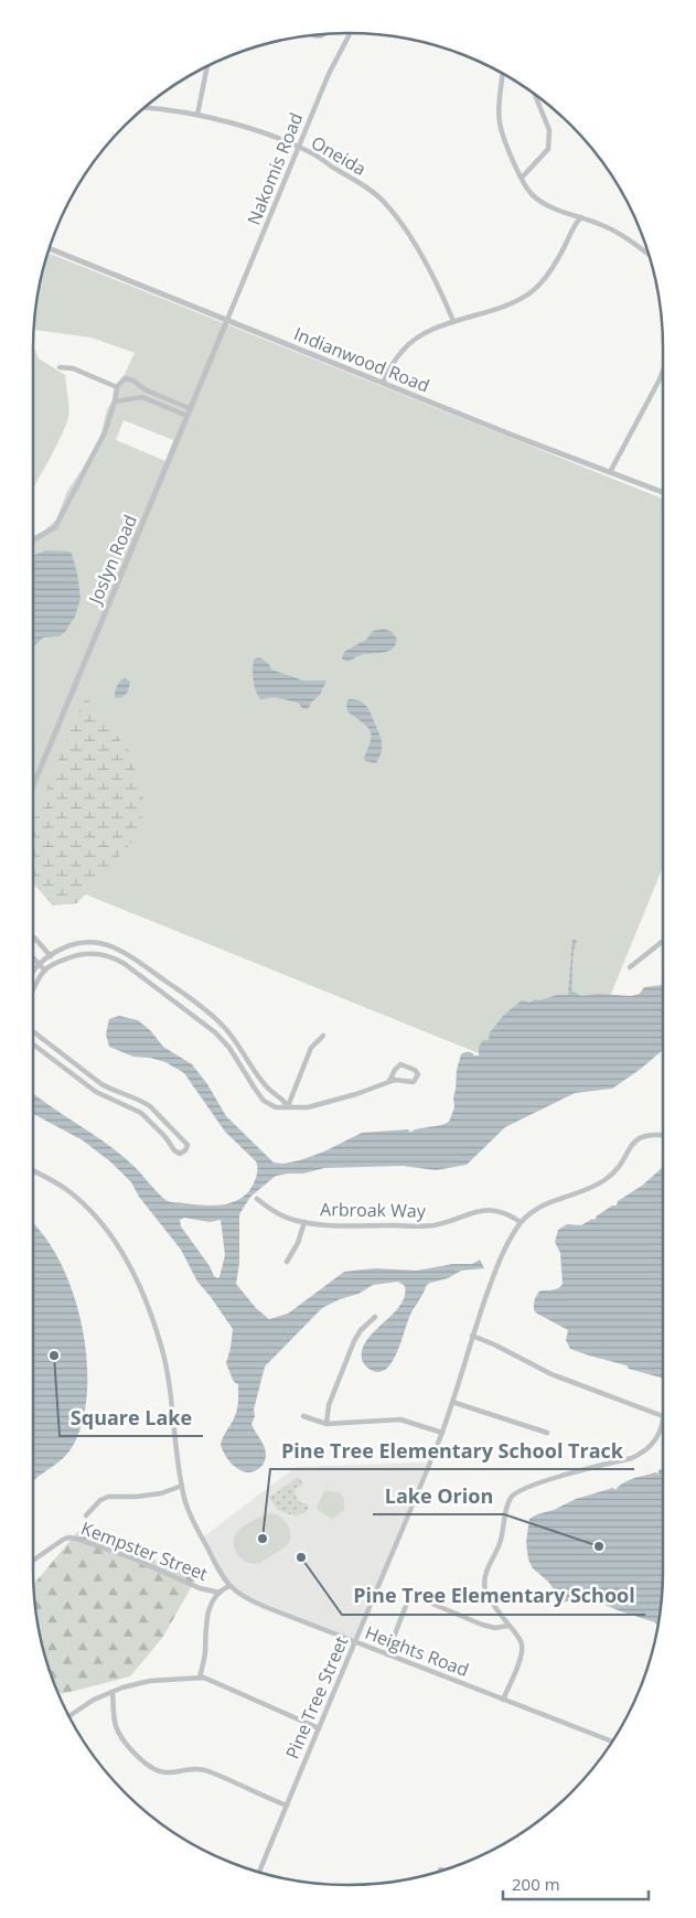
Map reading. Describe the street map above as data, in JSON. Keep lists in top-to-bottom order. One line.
{"streets":{"street":["Oneida","Nakomis Road","Indianwood Road","Joslyn Road","Arbroak Way","Kempster Street","Heights Road","Pine Tree Street"]},"crossings":[["Oneida","Nakomis Road"],["Nakomis Road","Indianwood Road"],["Nakomis Road","Joslyn Road"],["Indianwood Road","Joslyn Road"],["Arbroak Way","Pine Tree Street"],["Kempster Street","Heights Road"],["Heights Road","Pine Tree Street"]],"places":["Square Lake","Pine Tree Elementary School Track","Lake Orion","Pine Tree Elementary School"],"scale_bar":"200 m"}
